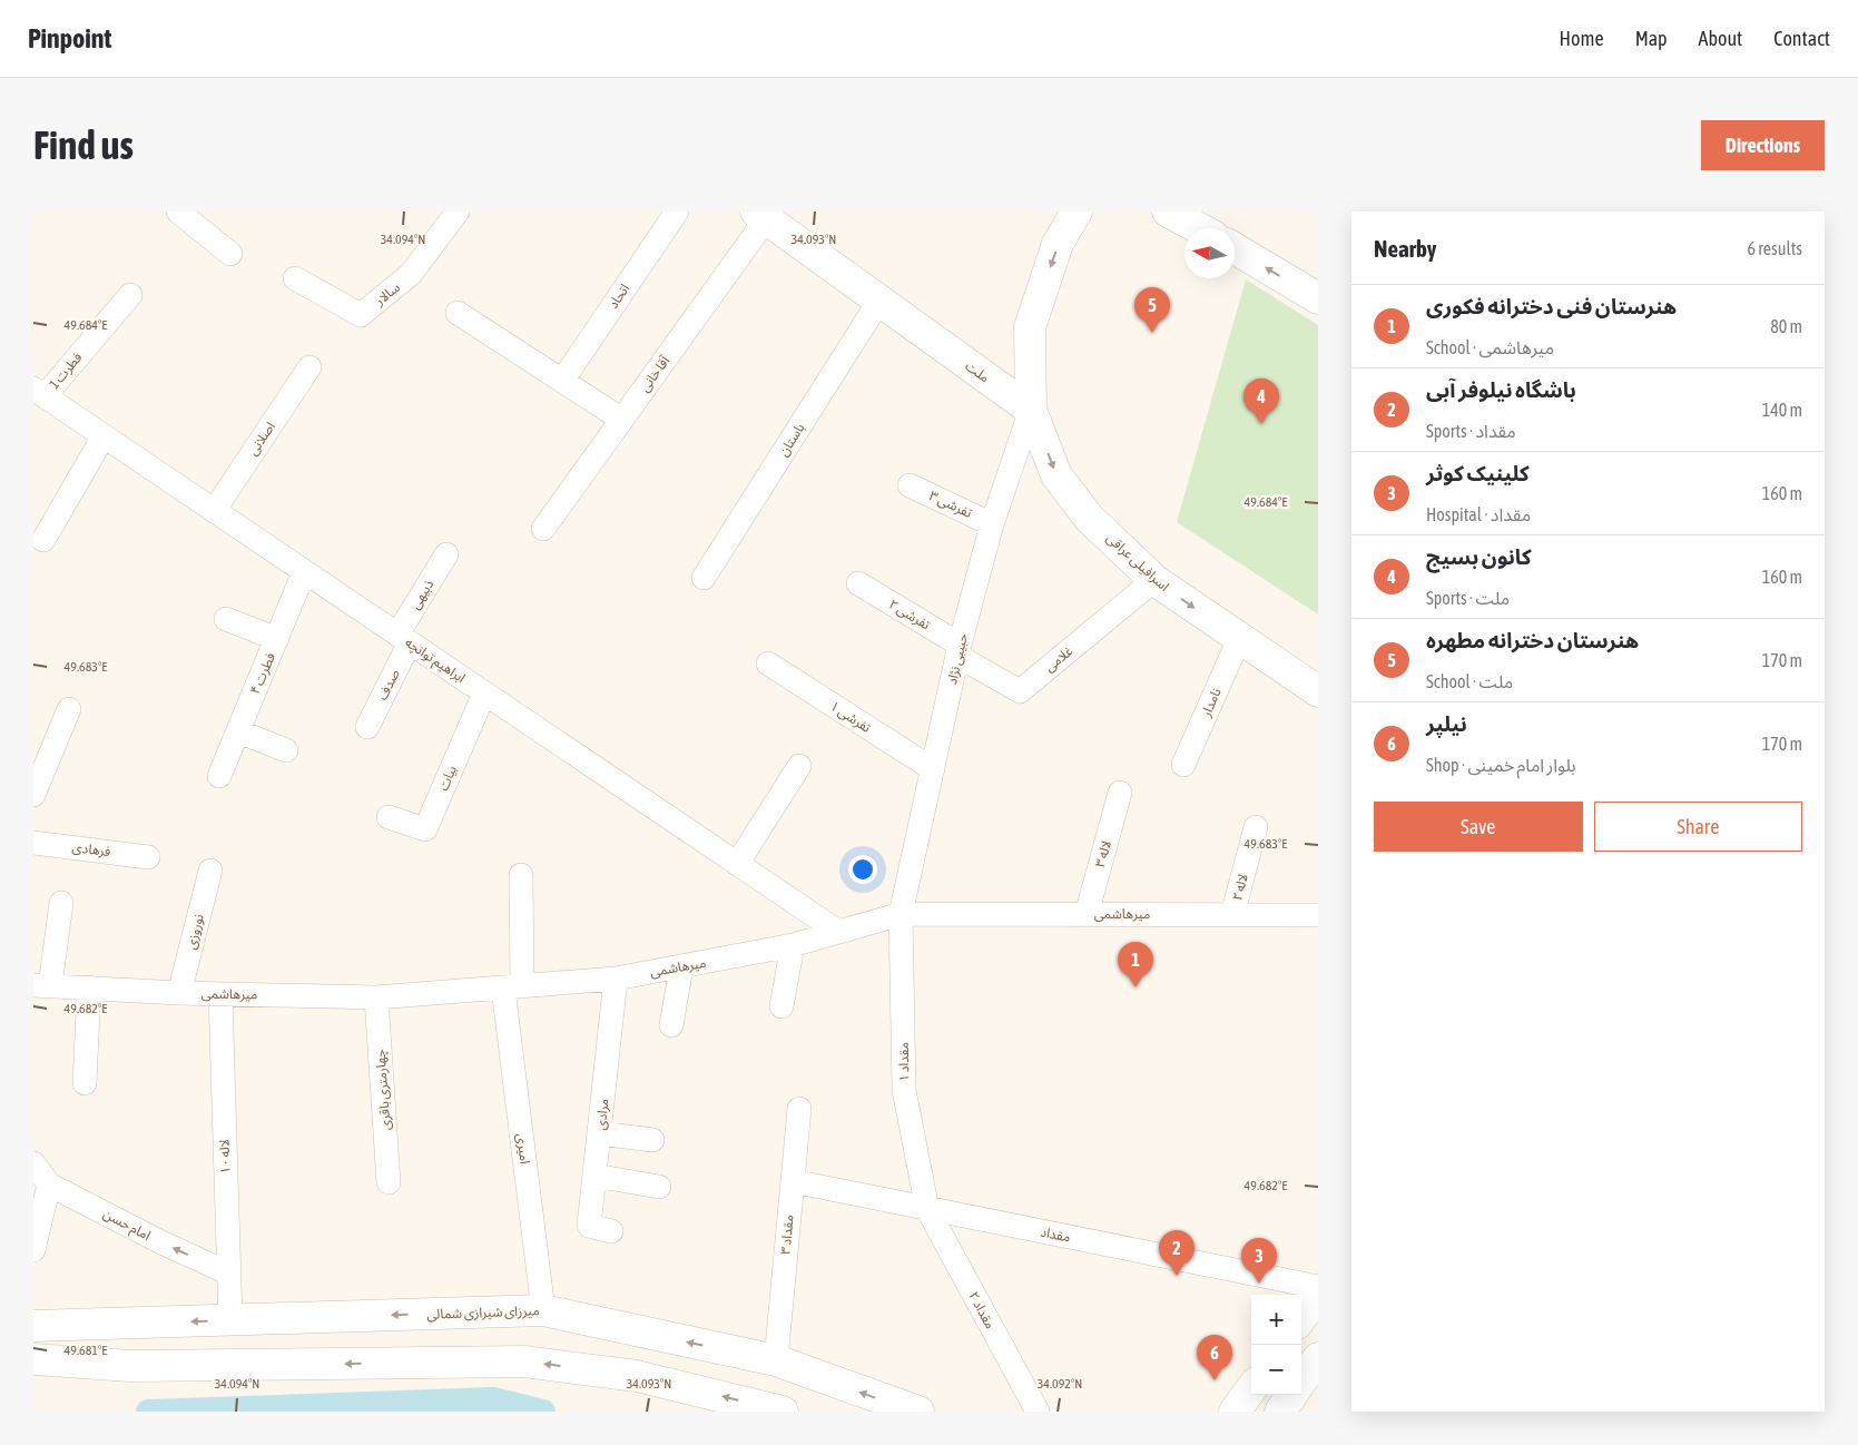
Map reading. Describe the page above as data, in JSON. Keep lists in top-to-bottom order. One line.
{"streets":{"street":["سالار","اتحاد","فطرت 1","ملت","آقا خانی","اصلانی","باستان","تفرشی ۳","اسرافیلی عراقی","ذبیهی","تفرشی ۲","حبیبی نژاد","غلامی","ابراهیم توانچه","فطرت ۴","صدف","نامدار","تفرشی ۱","بیات","فرهادی","لاله ۳","لاله ۲","میرهاشمی","نوروزی","مقداد ۱","چهارمتری باقری","مرادی","امیری","لاله ۱۰","امام حسن","مقداد ۳","مقداد","مقداد ۲","میرزای شیرازی شمالی"]},"crossings":[["فطرت 1","ابراهیم توانچه"],["ملت","آقا خانی"],["ملت","باستان"],["ملت","اسرافیلی عراقی"],["ملت","حبیبی نژاد"],["اصلانی","ابراهیم توانچه"],["تفرشی ۳","حبیبی نژاد"],["اسرافیلی عراقی","حبیبی نژاد"],["اسرافیلی عراقی","غلامی"],["اسرافیلی عراقی","نامدار"],["ذبیهی","ابراهیم توانچه"],["ذبیهی","صدف"],["تفرشی ۲","حبیبی نژاد"],["تفرشی ۲","غلامی"],["حبیبی نژاد","غلامی"],["حبیبی نژاد","تفرشی ۱"],["حبیبی نژاد","میرهاشمی"],["حبیبی نژاد","مقداد ۱"],["ابراهیم توانچه","فطرت ۴"],["ابراهیم توانچه","صدف"],["ابراهیم توانچه","بیات"],["ابراهیم توانچه","میرهاشمی"],["لاله ۳","میرهاشمی"],["لاله ۲","میرهاشمی"],["میرهاشمی","نوروزی"],["میرهاشمی","مقداد ۱"],["میرهاشمی","چهارمتری باقری"],["میرهاشمی","مرادی"],["میرهاشمی","امیری"],["میرهاشمی","لاله ۱۰"],["مقداد ۱","مقداد"],["مقداد ۱","مقداد ۲"],["امیری","میرزای شیرازی شمالی"],["لاله ۱۰","امام حسن"],["لاله ۱۰","میرزای شیرازی شمالی"],["مقداد ۳","مقداد"],["مقداد ۳","میرزای شیرازی شمالی"],["مقداد","مقداد ۲"]],"one_way":["اسرافیلی عراقی"],"north":"left","page":{"header":"Pinpoint","nav":["Home","Map","About","Contact"],"buttons":["Directions",["Save","Share"]],"title":"Find us","heading":["Nearby","6 results"],"list":[{"mark":"1","name":"هنرستان فنی دخترانه فکوری","note":"School · میرهاشمی","value":"80 m"},{"mark":"2","name":"باشگاه نیلوفر آبی","note":"Sports · مقداد","value":"140 m"},{"mark":"3","name":"کلینیک کوثر","note":"Hospital · مقداد","value":"160 m"},{"mark":"4","name":"کانون بسیج","note":"Sports · ملت","value":"160 m"},{"mark":"5","name":"هنرستان دخترانه مطهره","note":"School · ملت","value":"170 m"},{"mark":"6","name":"نیلپر","note":"Shop · بلوار امام خمینی","value":"170 m"}],"pins":["5","4","1","2","3","6"],"map_buttons":["+","−"]},"coordinates":["34.094°N","34.093°N","49.684°E","49.683°E","49.682°E","49.681°E","34.092°N"]}
